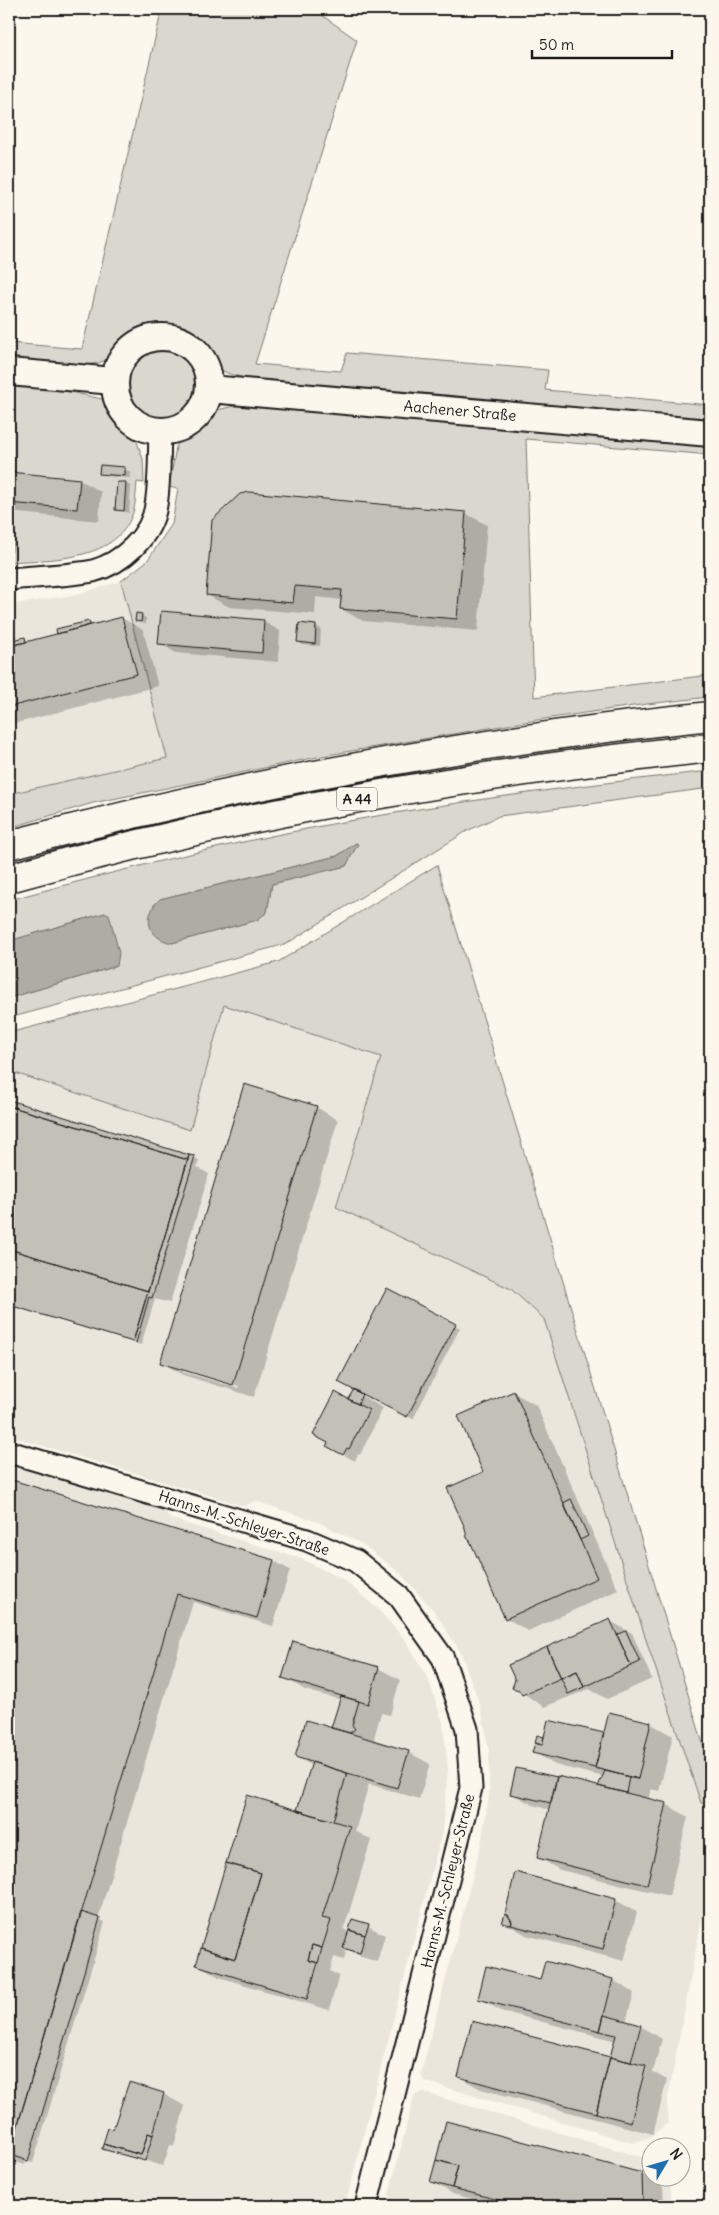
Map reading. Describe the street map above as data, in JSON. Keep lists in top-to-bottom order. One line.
{"streets":{"highway":["A 44"],"street":["Aachener Straße","Hanns-M.-Schleyer-Straße"]},"scale_bar":"50 m","north":"top right"}
